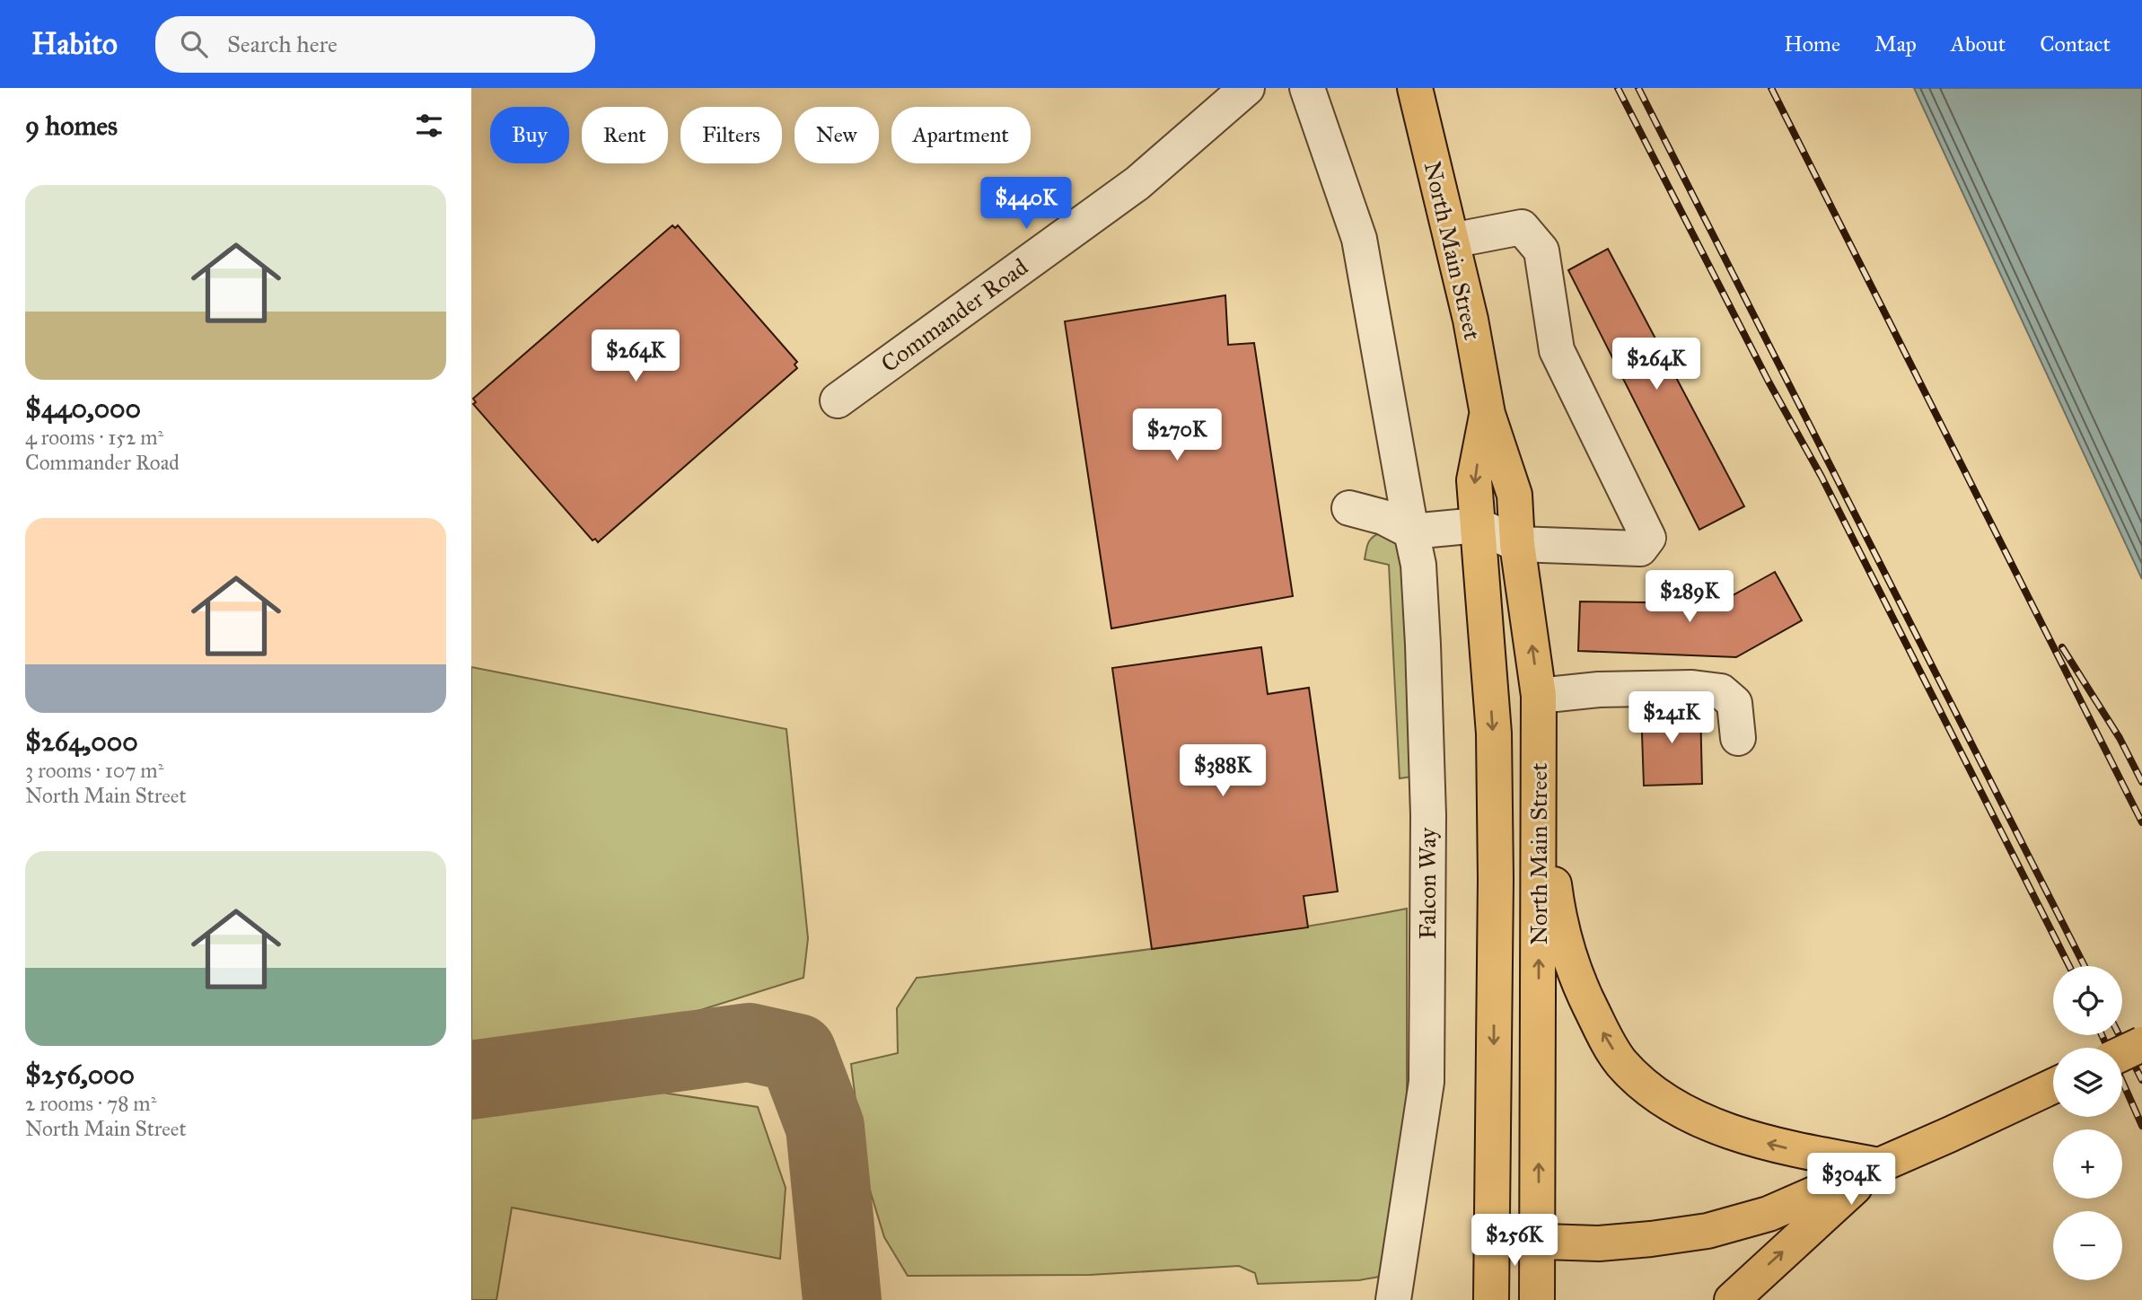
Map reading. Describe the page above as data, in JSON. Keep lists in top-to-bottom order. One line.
{"streets":{"main road":["North Main Street"],"street":["Commander Road","Falcon Way"]},"page":{"header":"Habito","search":"Search here","nav":["Home","Map","About","Contact"],"heading":"9 homes","chip":["Buy","Rent","Filters","New","Apartment"],"list":[{"name":"$440,000","note":"4 rooms · 152 m² · Commander Road"},{"name":"$264,000","note":"3 rooms · 107 m² · North Main Street"},{"name":"$256,000","note":"2 rooms · 78 m² · North Main Street"}],"price":["$440K","$264K","$264K","$270K","$289K","$241K","$388K","$304K","$256K"],"map_buttons":["+","−"]}}
